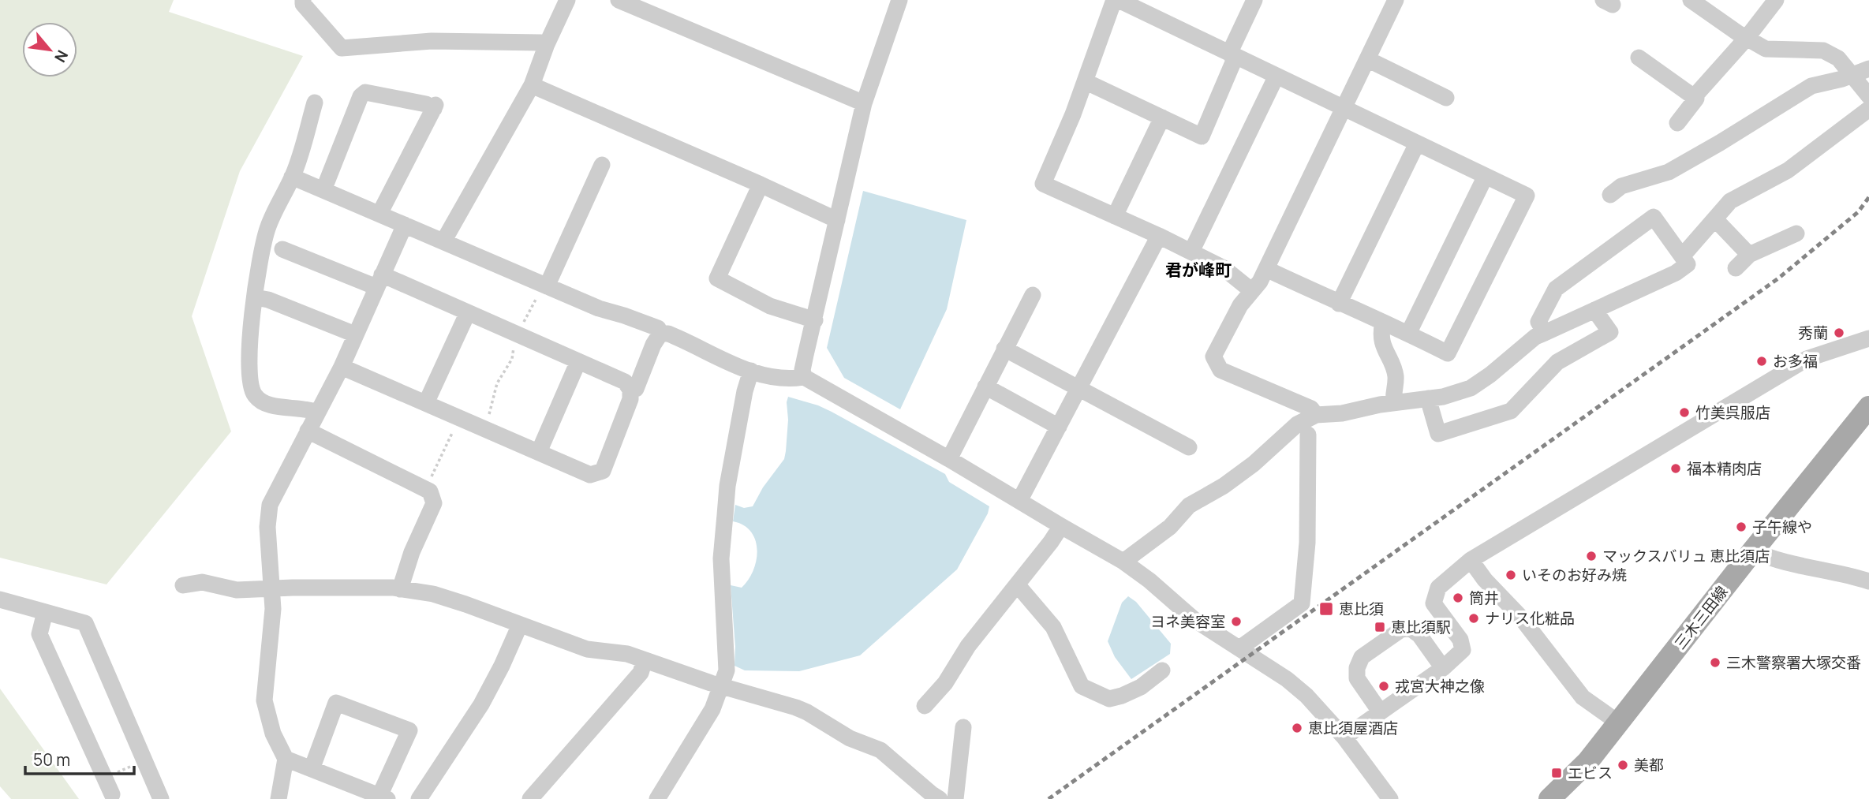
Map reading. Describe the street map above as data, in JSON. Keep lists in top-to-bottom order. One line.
{"streets":{"main road":["三木三田線"]},"districts":["君が峰町"],"places":{"other":["秀蘭","お多福","竹美呉服店","福本精肉店","子午線や","マックスバリュ 恵比須店","いそのお好み焼","筒井","ナリス化粧品","ヨネ美容室","三木警察署大塚交番","戎宮大神之像","恵比須屋酒店","美都"],"transit":["恵比須","恵比須駅","エビス"]},"scale_bar":"50 m","north":"bottom right"}
